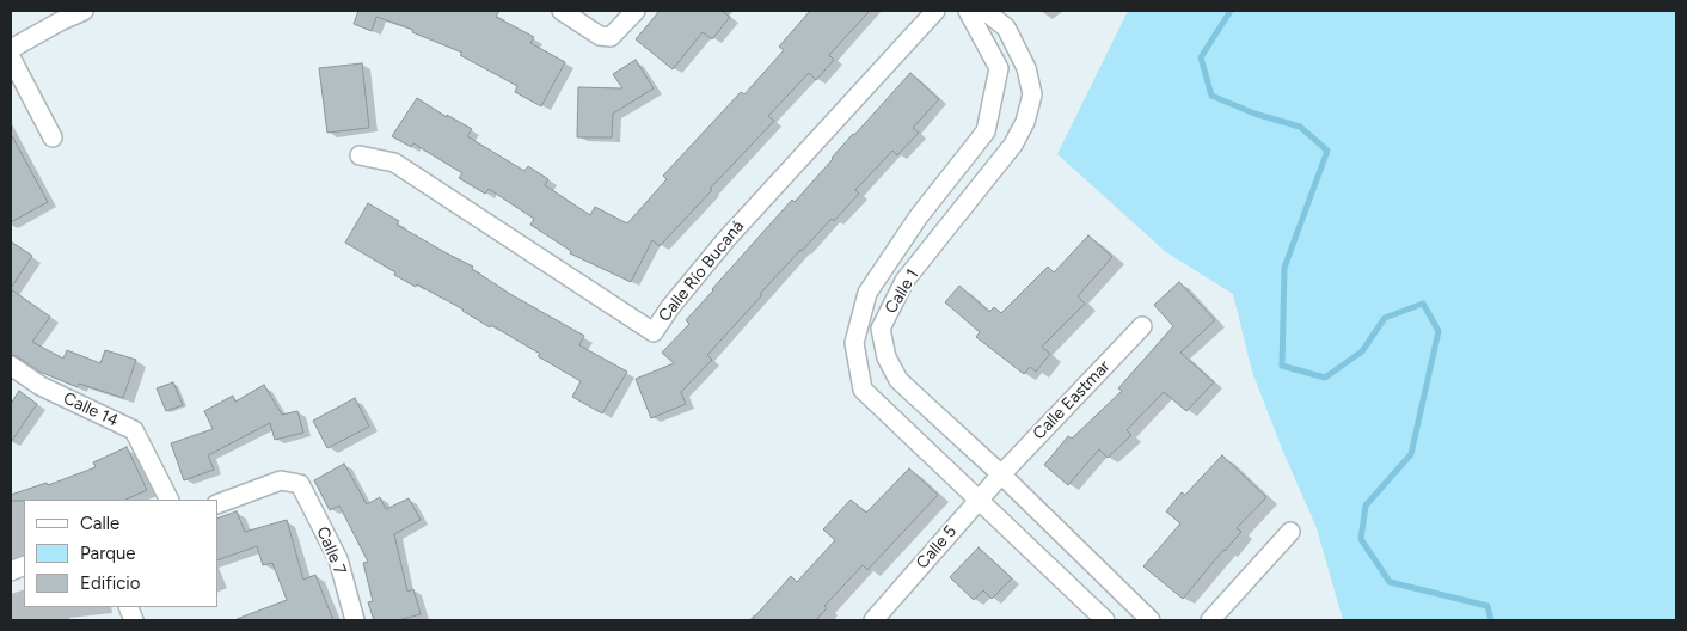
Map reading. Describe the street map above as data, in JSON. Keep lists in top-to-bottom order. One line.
{"streets":{"street":["Calle Río Bucaná","Calle 1","Calle Eastmar","Calle 14","Calle 5","Calle 7"]},"crossings":[["Calle 1","Calle Eastmar"],["Calle 1","Calle 5"],["Calle Eastmar","Calle 5"]],"legend":["Calle","Parque","Edificio"]}
